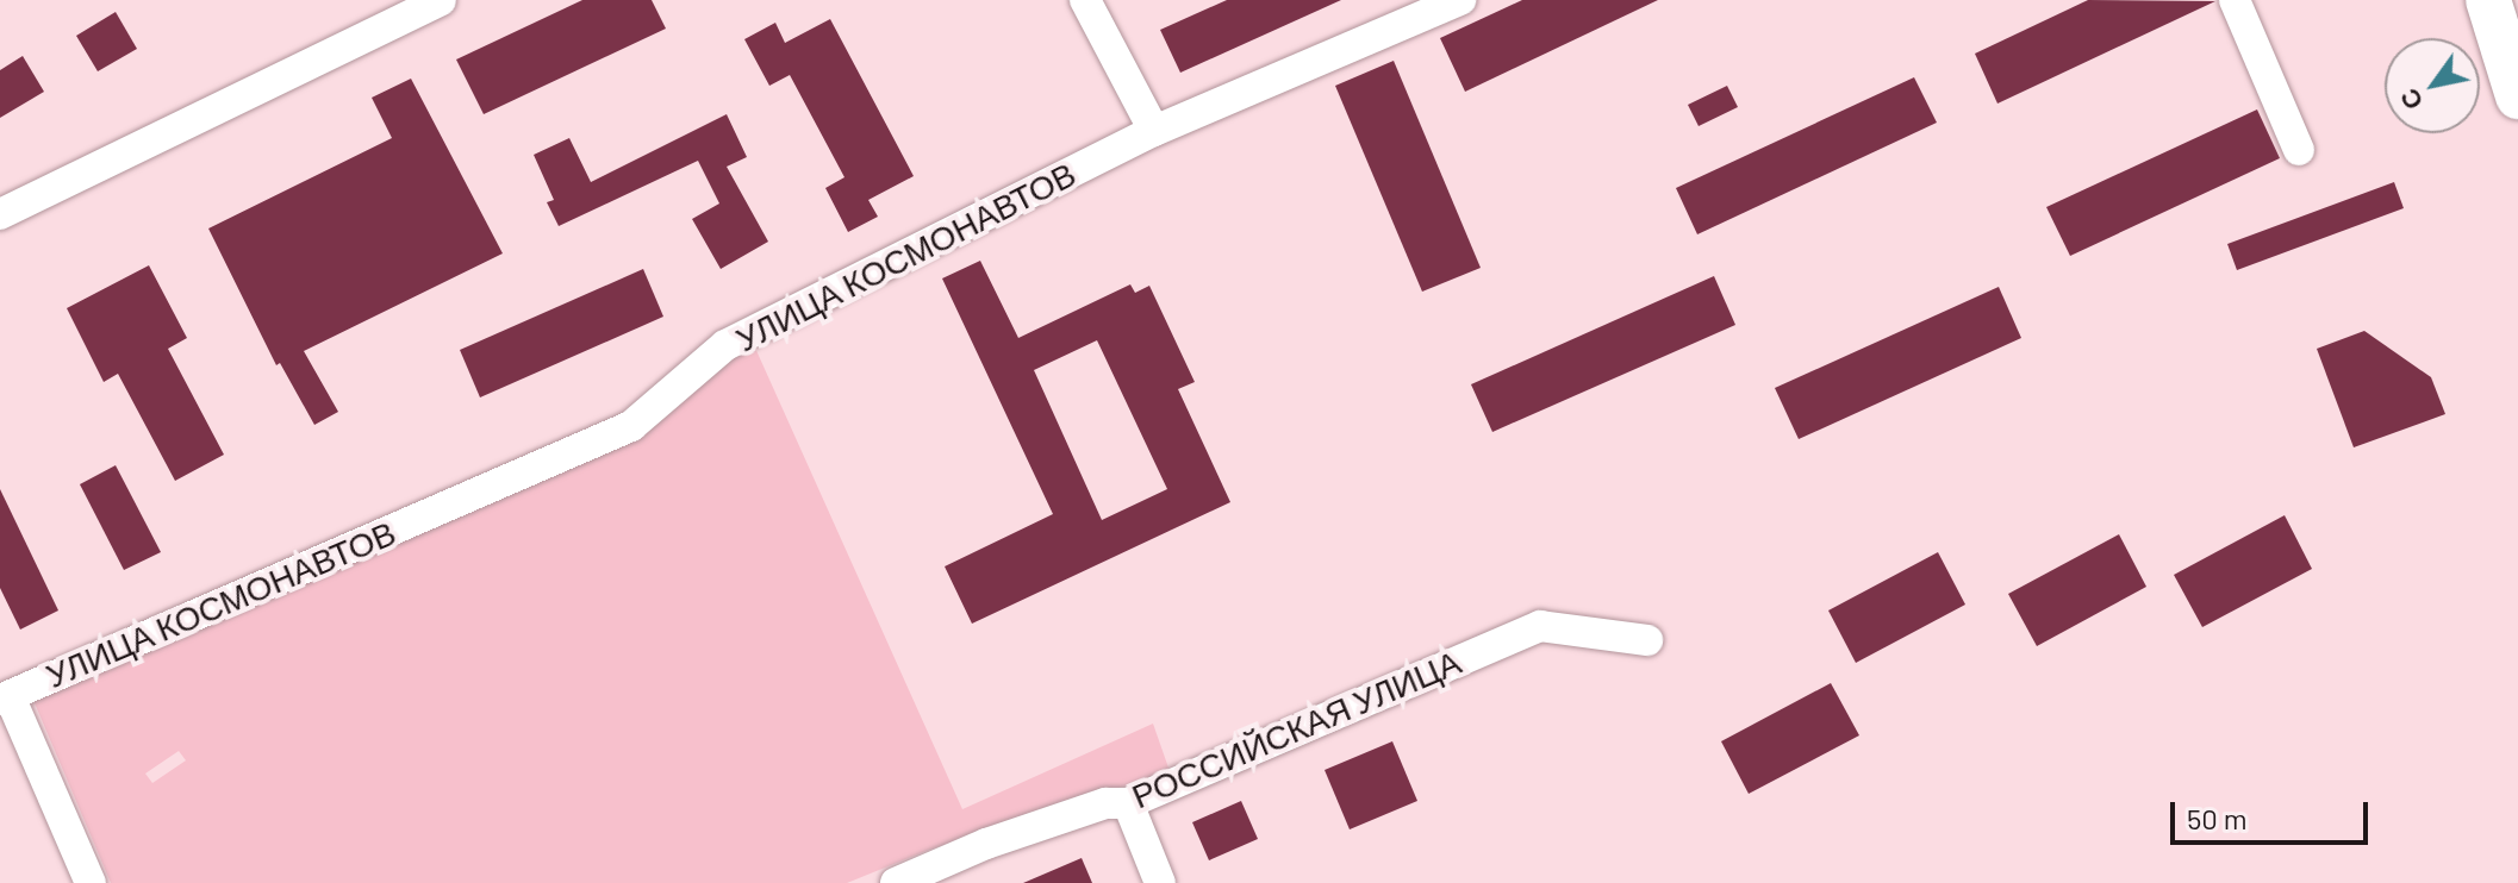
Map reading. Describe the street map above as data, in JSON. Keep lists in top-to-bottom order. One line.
{"streets":{"street":["УЛИЦА КОСМОНАВТОВ","РОССИЙСКАЯ УЛИЦА"]},"scale_bar":"50 m","north":"bottom left"}
